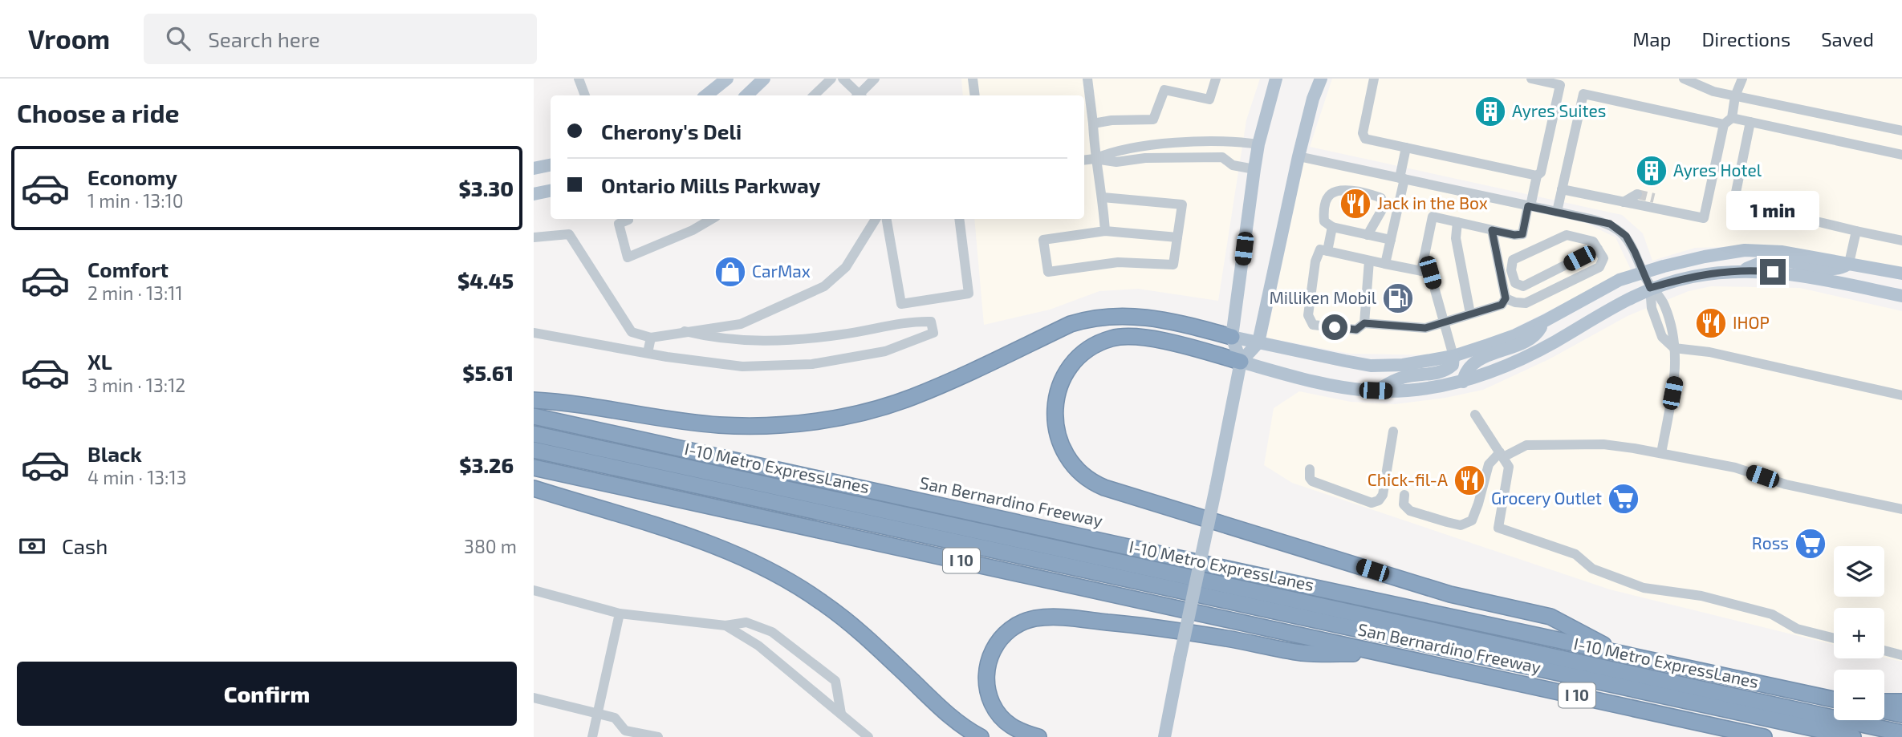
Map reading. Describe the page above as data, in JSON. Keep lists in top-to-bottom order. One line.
{"streets":{"highway":["I-10 Metro ExpressLanes","San Bernardino Freeway","I 10"]},"places":{"building":["Ayres Suites","Ayres Hotel"],"restaurant":["Jack in the Box","IHOP","Chick-fil-A"],"shop":["CarMax"],"fuel station":["Milliken Mobil"],"supermarket":["Grocery Outlet","Ross"]},"page":{"header":"Vroom","search":"Search here","nav":["Map","Directions","Saved"],"heading":"Choose a ride","banner":["Cherony's Deli","Ontario Mills Parkway"],"list":[{"name":"Economy","note":"1 min · 13:10","value":"$3.30"},{"name":"Comfort","note":"2 min · 13:11","value":"$4.45"},{"name":"XL","note":"3 min · 13:12","value":"$5.61"},{"name":"Black","note":"4 min · 13:13","value":"$3.26"}],"bubble":"1 min","pay":["Cash","380 m"],"map_buttons":["+","−"],"buttons":"Confirm"}}
